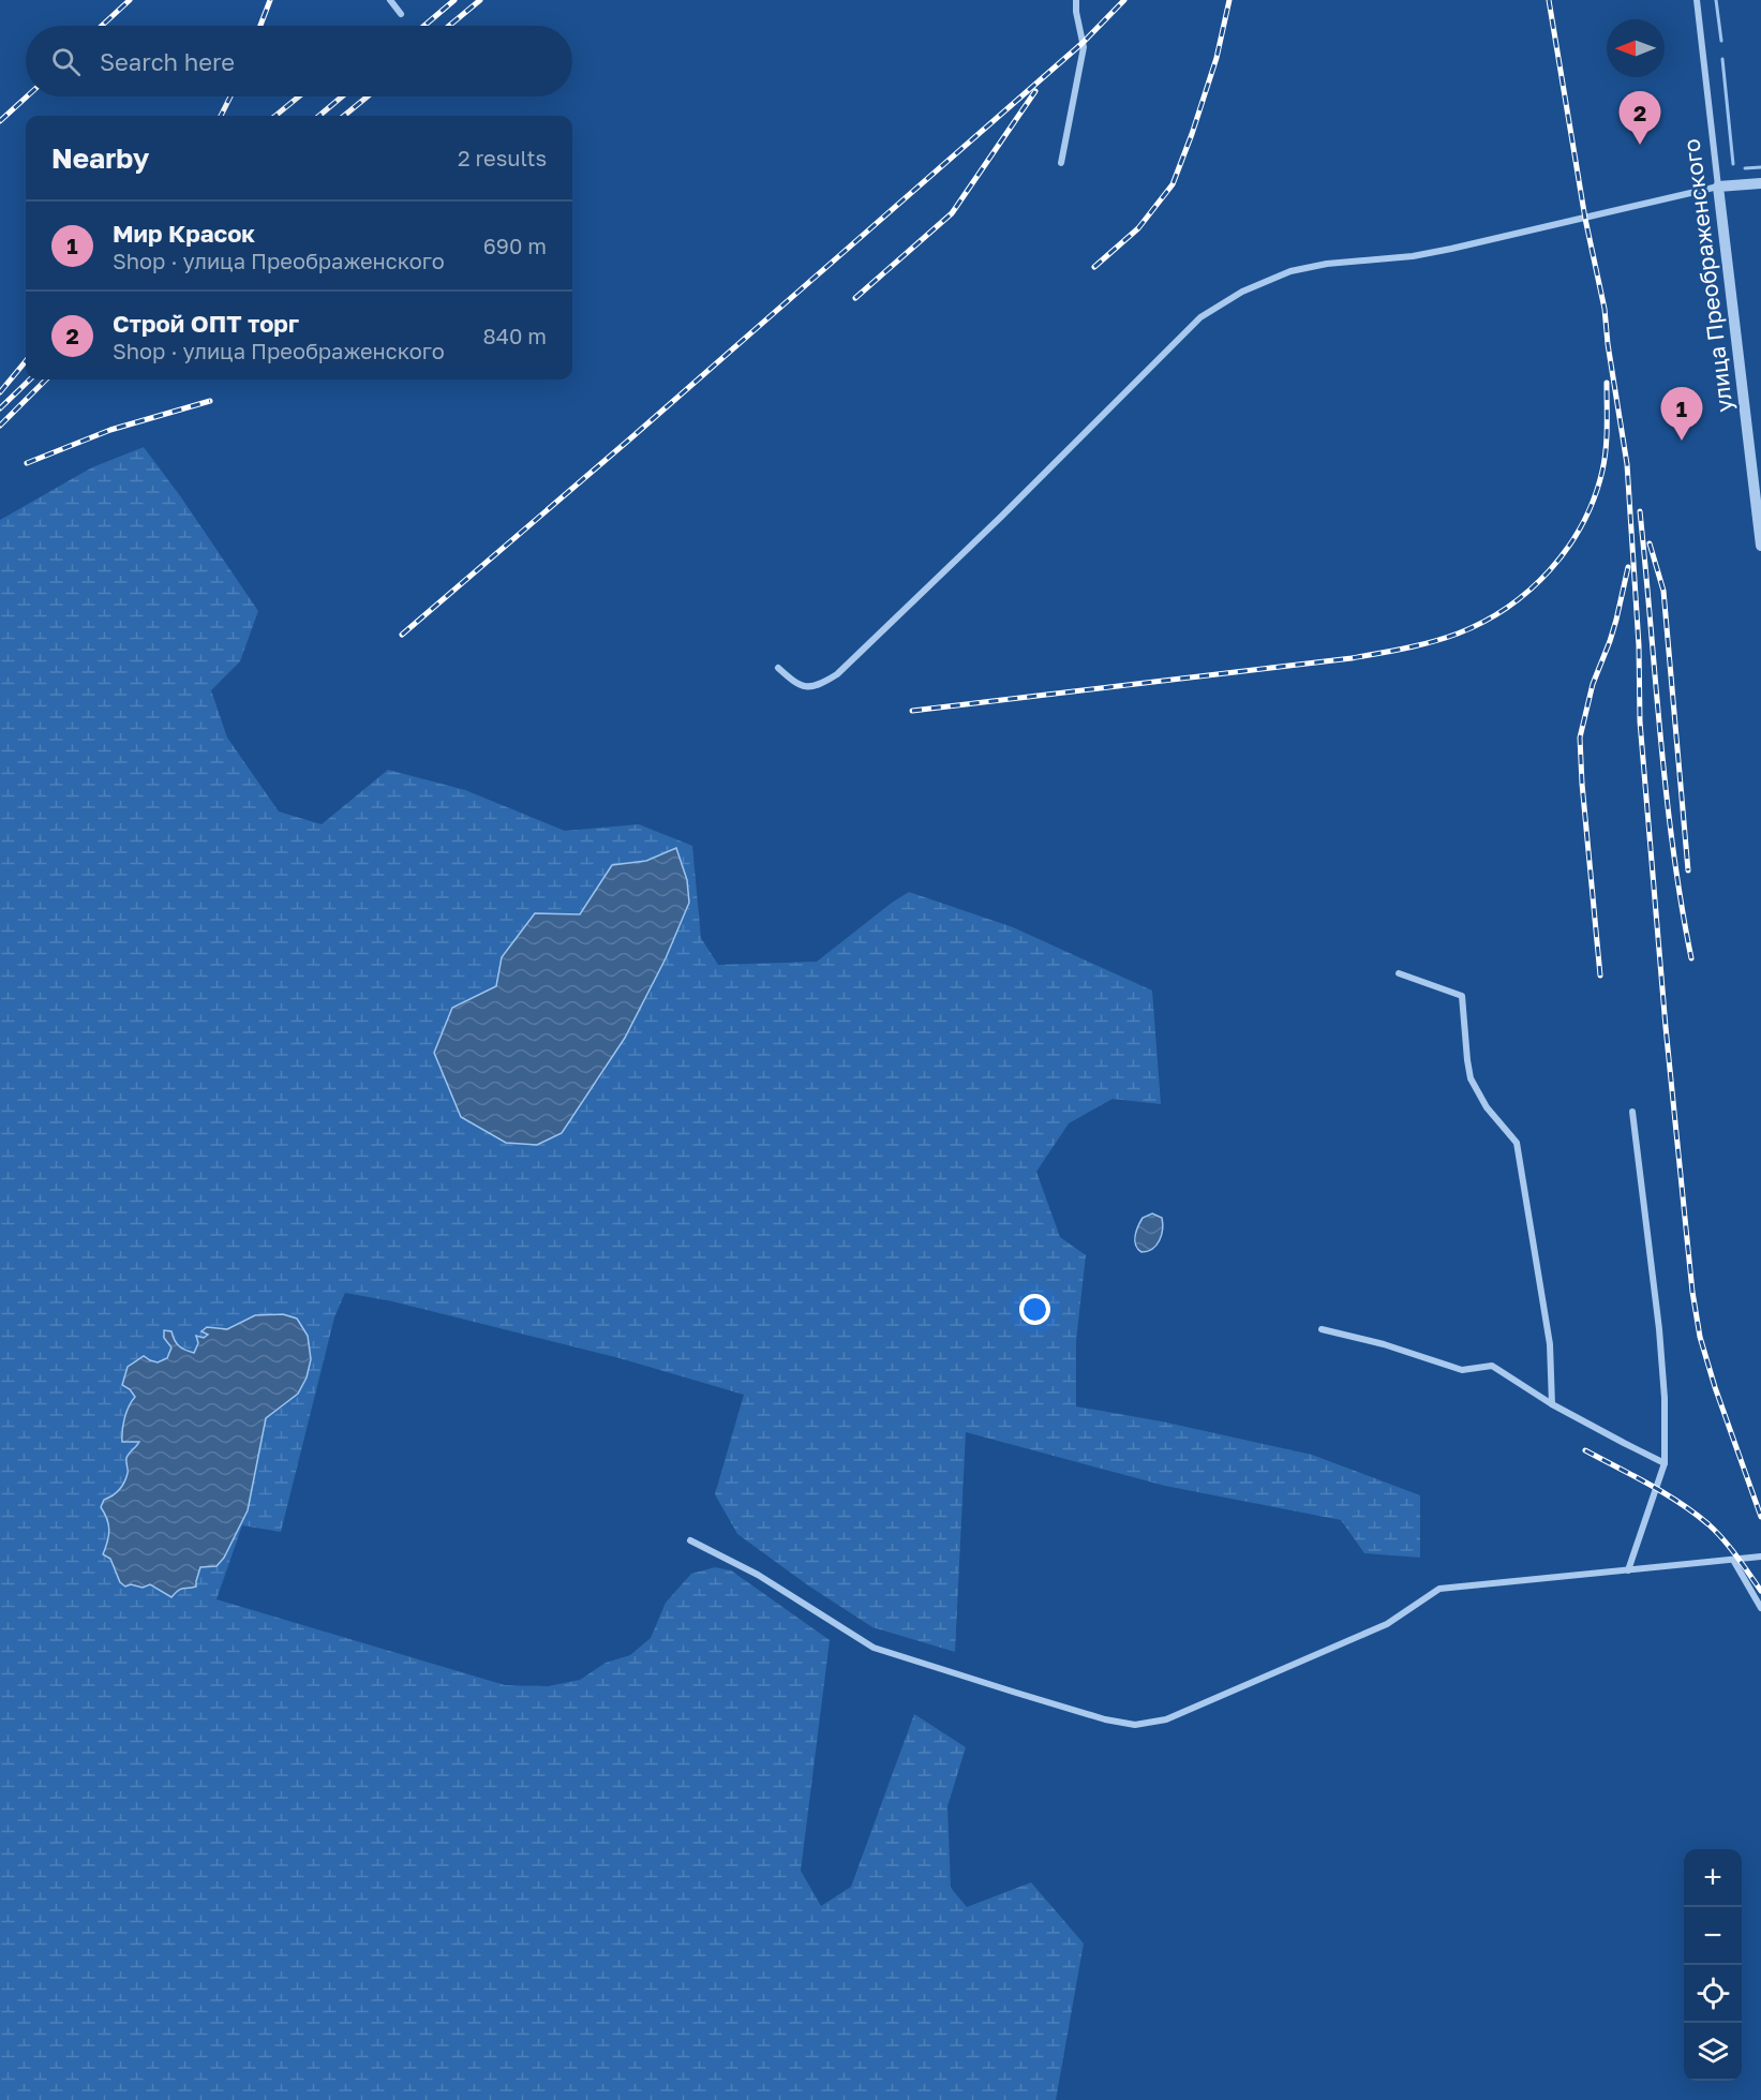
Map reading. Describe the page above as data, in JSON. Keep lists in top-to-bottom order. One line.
{"streets":{"street":["улица Преображенского"]},"north":"left","page":{"search":"Search here","pins":["2","1"],"heading":["Nearby","2 results"],"list":[{"mark":"1","name":"Мир Красок","note":"Shop · улица Преображенского","value":"690 m"},{"mark":"2","name":"Строй ОПТ торг","note":"Shop · улица Преображенского","value":"840 m"}],"map_buttons":["+","−"]}}
